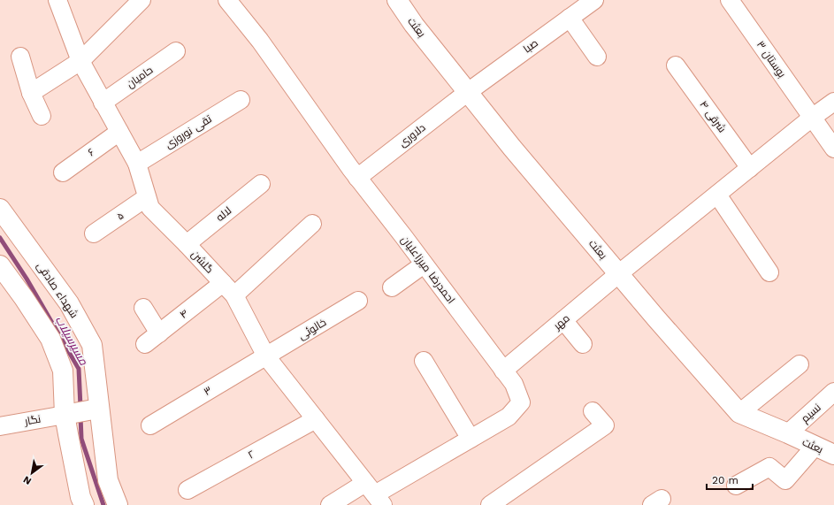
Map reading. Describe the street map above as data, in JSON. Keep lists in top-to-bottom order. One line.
{"streets":{"main road":["بعثت","شهداء صادقی"],"street":["صبا","بوستان ۳","حامیان","۴ شرقی","تقی نوروزی","دلاوری","۶","لاله","۵","گلشن","احمدرضا میرزاعلیان","۴","مهر","خالوئی","۳","نسیم","نگار","۲"]},"crossings":[["بعثت","صبا"],["بعثت","دلاوری"],["بعثت","مهر"],["بعثت","نسیم"],["صبا","دلاوری"],["بوستان ۳","مهر"],["حامیان","گلشن"],["۴ شرقی","مهر"],["تقی نوروزی","گلشن"],["دلاوری","احمدرضا میرزاعلیان"],["۶","گلشن"],["لاله","گلشن"],["۵","گلشن"],["گلشن","احمدرضا میرزاعلیان"],["گلشن","۴"],["گلشن","خالوئی"],["گلشن","۳"],["گلشن","۲"],["احمدرضا میرزاعلیان","مهر"],["خالوئی","۳"]],"water":["مسیرسیلاب"],"scale_bar":"20 m","north":"bottom left"}
